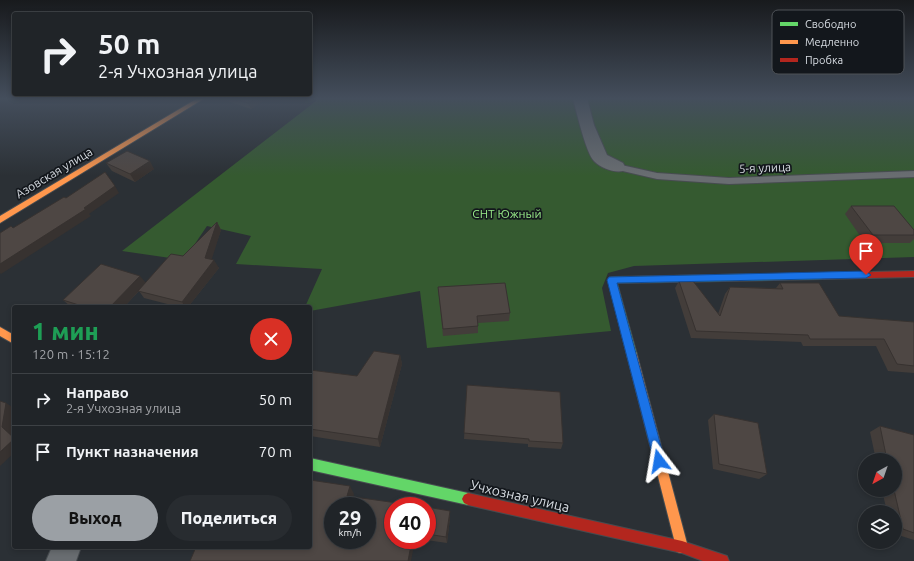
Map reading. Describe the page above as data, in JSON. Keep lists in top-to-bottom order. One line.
{"streets":{"street":["Азовская улица","Учхозная улица"],"lane":["5-я улица"]},"parks":["СНТ Южный"],"legend":["Свободно","Медленно","Пробка"],"north":"bottom left","page":{"turn":["50 m","2-я Учхозная улица"],"heading":["1 мин","120 m · 15:12"],"list":[{"name":"Направо","note":"2-я Учхозная улица","value":"50 m"},{"name":"Пункт назначения","value":"70 m"}],"buttons":["Выход","Поделиться"],"speed":"29 km/h","limit":"40"}}
